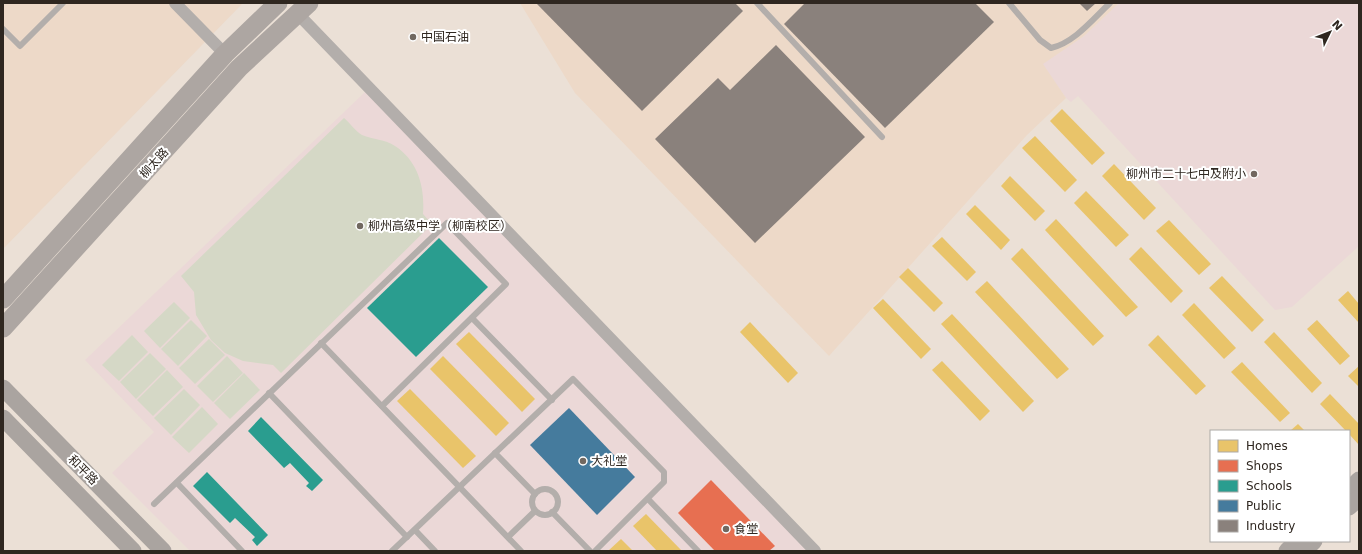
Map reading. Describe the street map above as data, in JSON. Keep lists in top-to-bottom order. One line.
{"streets":{"main road":["柳太路","和平路"]},"places":["中国石油","柳州市二十七中及附小","柳州高级中学（柳南校区）","大礼堂","食堂"],"legend":["Homes","Shops","Schools","Public","Industry"],"north":"top right"}
